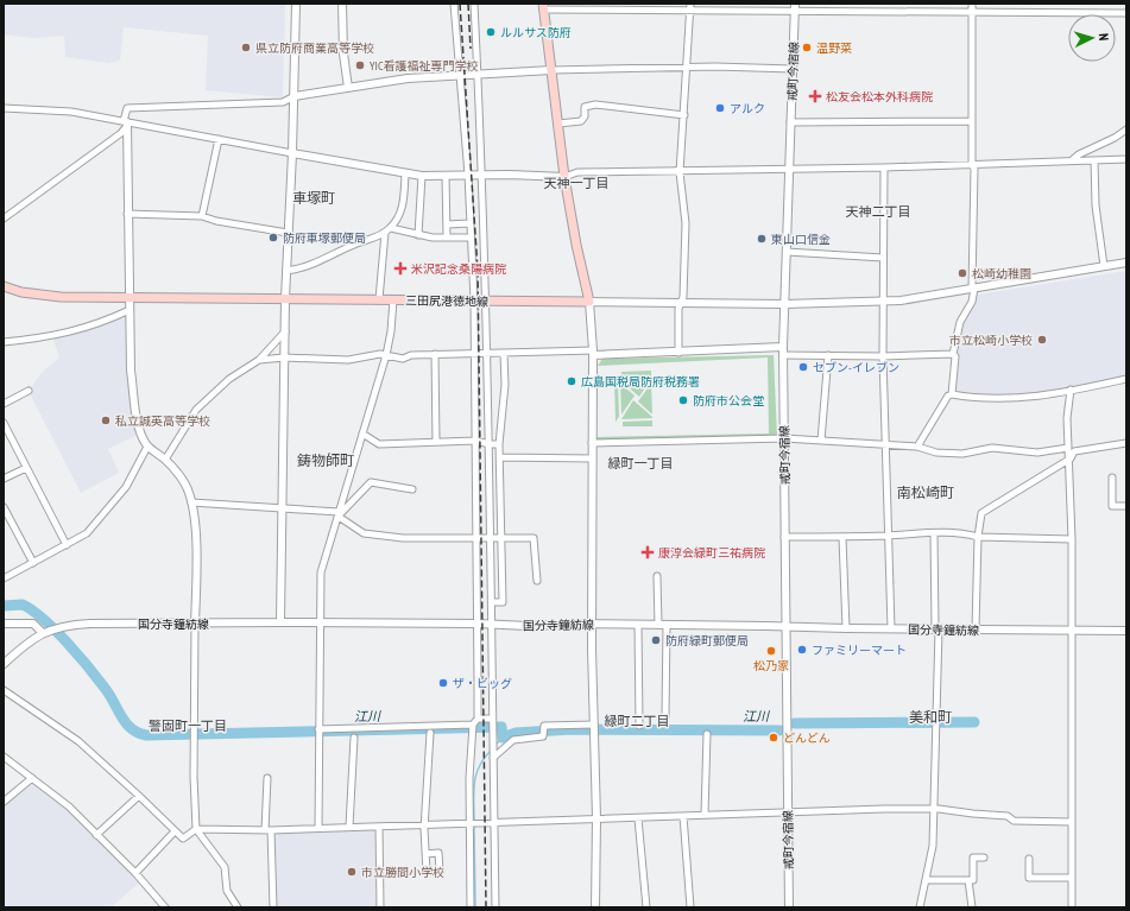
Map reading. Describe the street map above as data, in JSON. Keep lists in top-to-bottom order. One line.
{"streets":{"main road":["三田尻港徳地線"],"street":["戒町今宿線","国分寺鐘紡線"]},"crossings":[["戒町今宿線","国分寺鐘紡線"]],"districts":["天神一丁目","車塚町","天神二丁目","鋳物師町","緑町一丁目","南松崎町","美和町","緑町二丁目","警固町一丁目"],"water":["江川"],"places":{"other":["ルルサス防府","県立防府商業高等学校","温野菜","YIC看護福祉専門学校","アルク","防府車塚郵便局","東山口信金","松崎幼稚園","市立松崎小学校","セブン-イレブン","広島国税局防府税務署","防府市公会堂","私立誠英高等学校","防府緑町郵便局","ファミリーマート","松乃家","ザ・ビッグ","どんどん","市立勝間小学校"],"health":["松友会松本外科病院","米沢記念桑陽病院","康淳会緑町三祐病院"]},"north":"right"}
